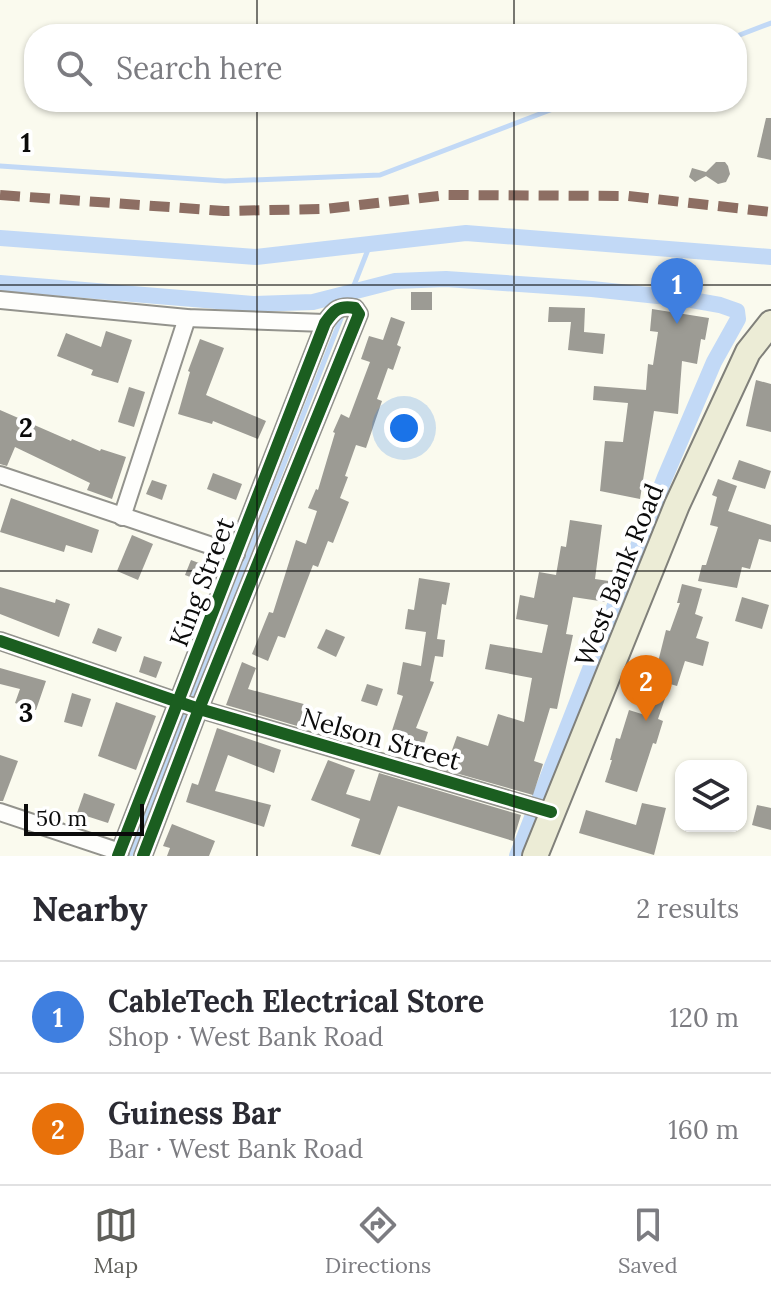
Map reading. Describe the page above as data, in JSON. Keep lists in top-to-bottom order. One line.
{"streets":{"main road":["West Bank Road"],"street":["King Street","Nelson Street"]},"crossings":[["West Bank Road","Nelson Street"],["King Street","Nelson Street"]],"scale_bar":"50 m","page":{"search":"Search here","pins":["1","2"],"scale":"50 m","heading":["Nearby","2 results"],"list":[{"mark":"1","name":"CableTech Electrical Store","note":"Shop · West Bank Road","value":"120 m"},{"mark":"2","name":"Guiness Bar","note":"Bar · West Bank Road","value":"160 m"}],"nav":["Map","Directions","Saved"]},"grid":{"rows":["1","2","3"]}}
